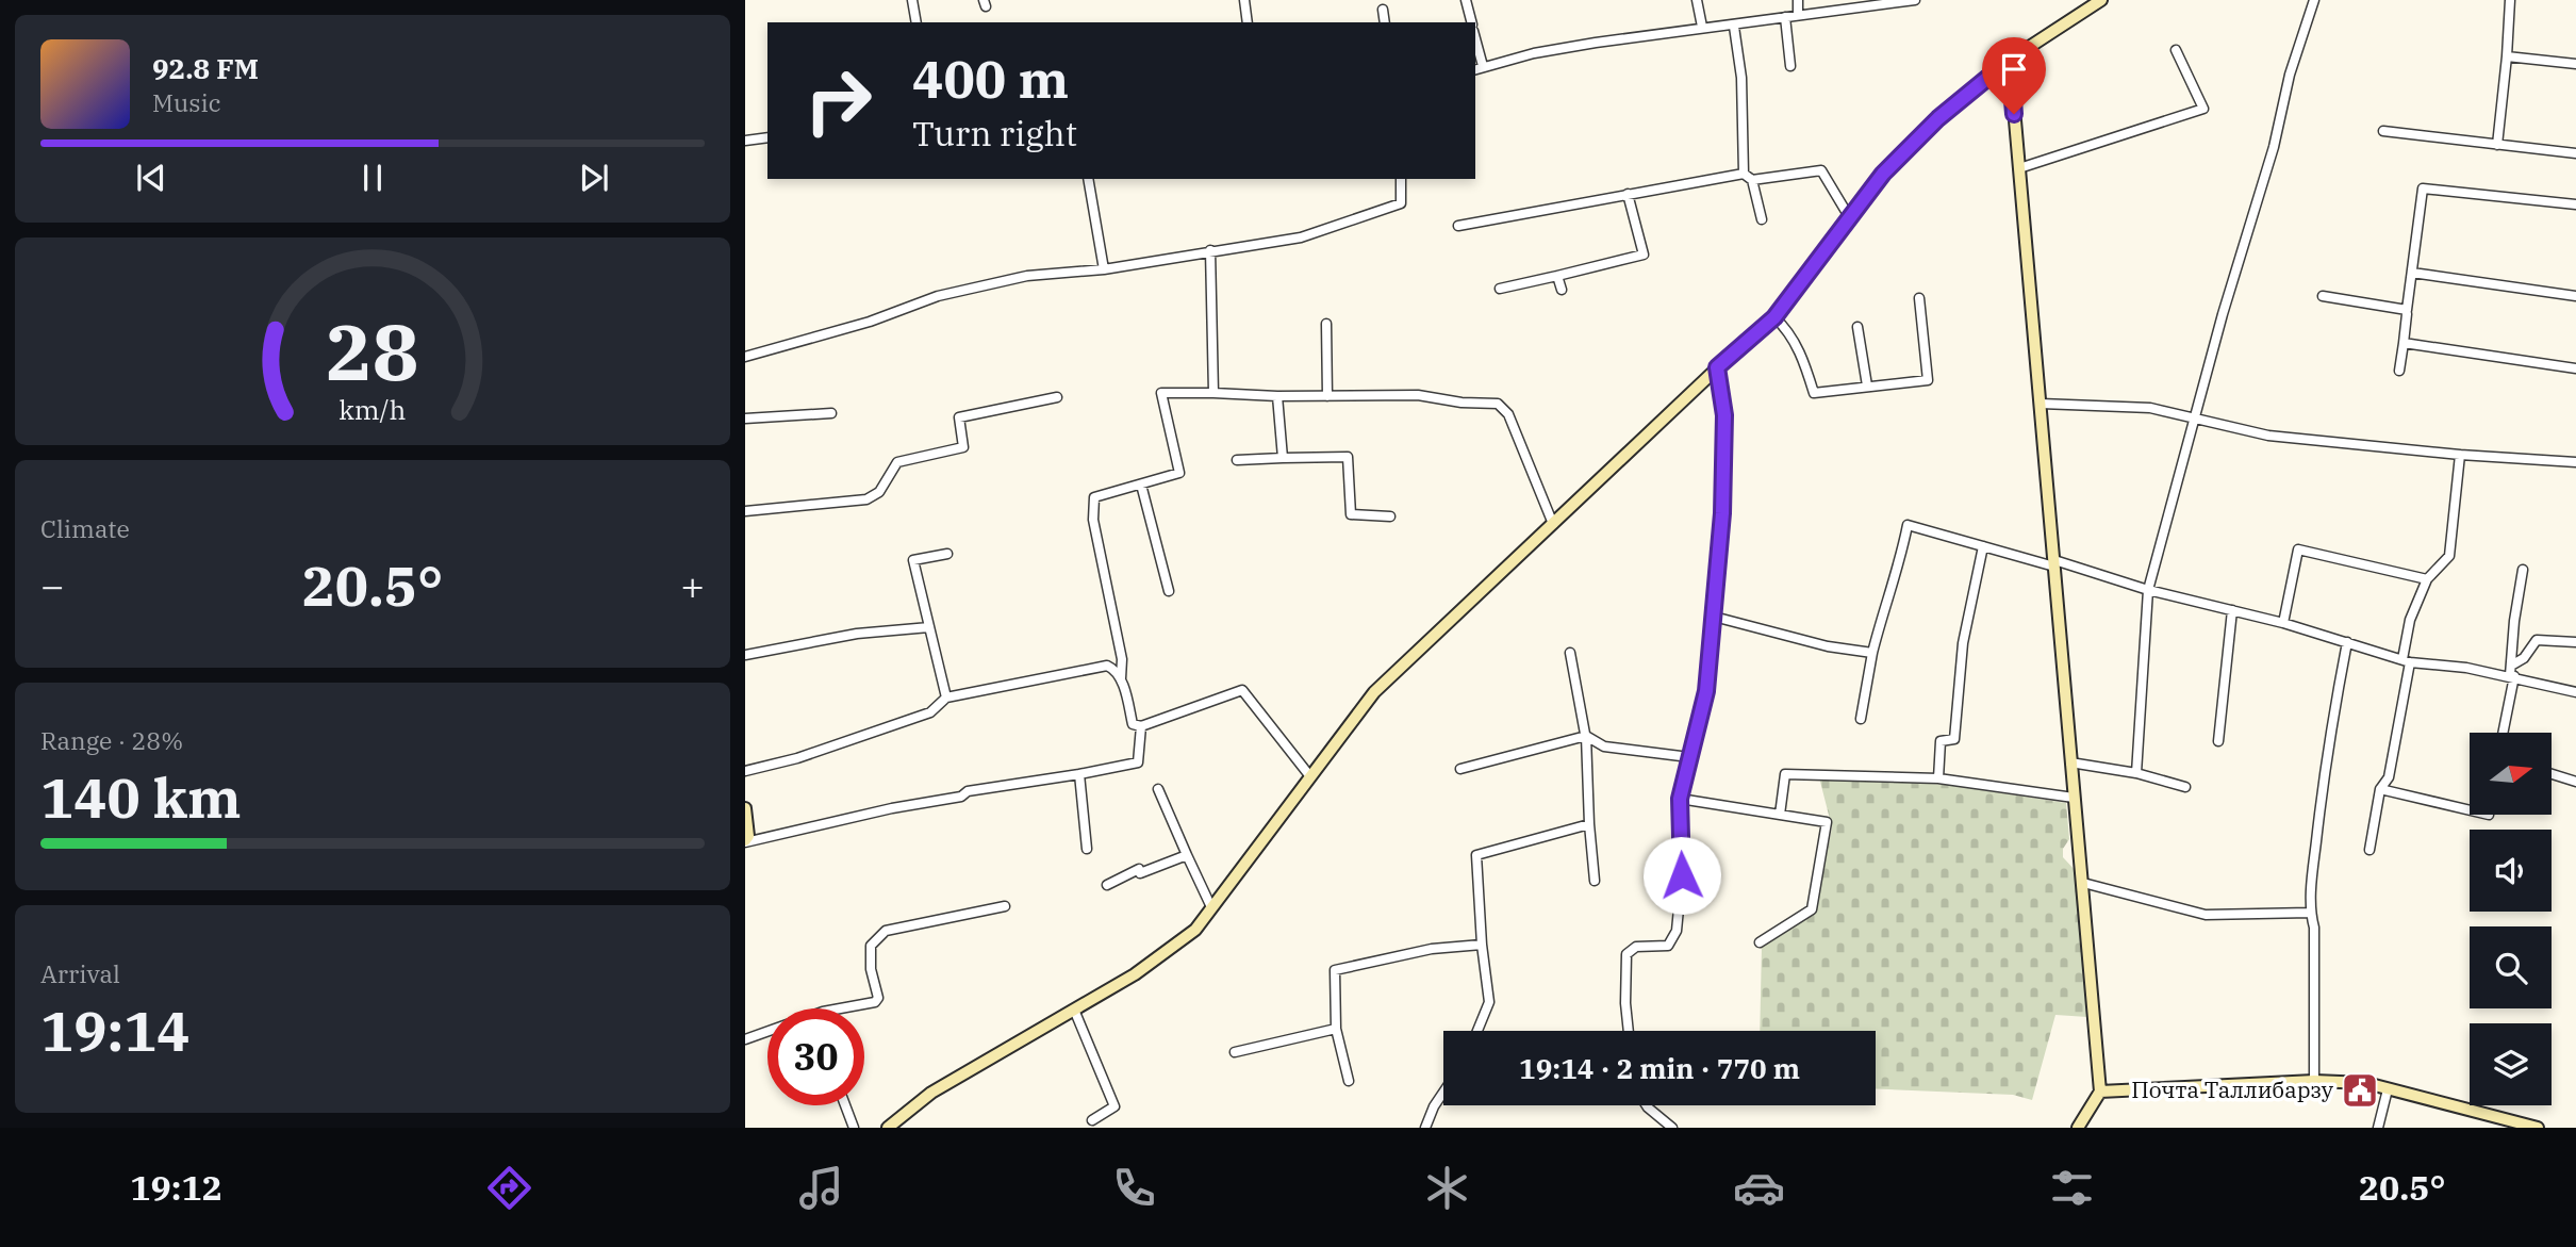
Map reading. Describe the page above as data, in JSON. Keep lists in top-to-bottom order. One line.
{"places":{"public building":["Почта Таллибарзу"]},"north":"right","page":{"turn":["400 m","Turn right"],"song":["92.8 FM","Music"],"tile":["Climate",["Range · 28%","140 km"],["Arrival","19:14"]],"heat":["−","20.5°","+"],"limit":"30","trip":"19:14 · 2 min · 770 m","tabs":["19:12","20.5°"],"gauge":["28","km/h"]}}
